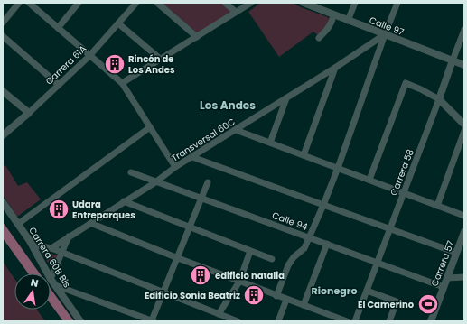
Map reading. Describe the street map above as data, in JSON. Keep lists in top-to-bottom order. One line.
{"streets":{"street":["Calle 97","Carrera 61A","Transversal 60C","Carrera 58","Calle 94","Carrera 60B Bis","Carrera 57"]},"crossings":[["Calle 97","Transversal 60C"],["Calle 97","Carrera 58"],["Transversal 60C","Calle 94"],["Carrera 58","Calle 94"],["Calle 94","Carrera 57"]],"districts":["Los Andes","Rionegro"],"places":{"building":["Rincón de Los Andes","Udara Entreparques","edificlo natalia","Edificio Sonia Beatriz"],"sports":["El Camerino"]},"north":"top"}
